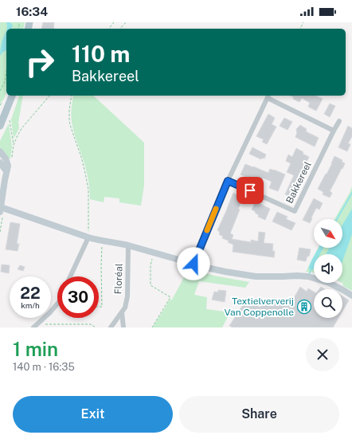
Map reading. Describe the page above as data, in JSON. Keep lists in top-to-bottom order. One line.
{"streets":{"street":["Bakkereel","Floréal"]},"places":{"building":["Textielververij Van Coppenolle"]},"north":"bottom right","page":{"status":"16:34","turn":["110 m","Bakkereel"],"speed":"22 km/h","limit":"30","heading":["1 min","140 m · 16:35"],"buttons":["Exit","Share"]}}
